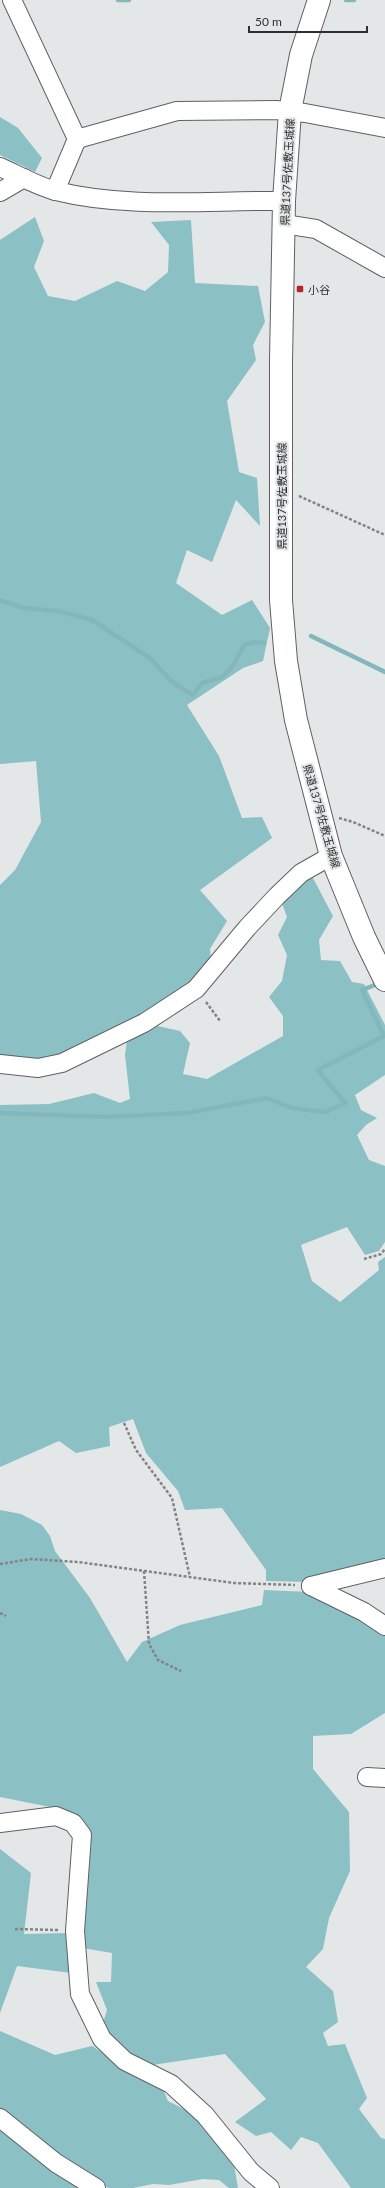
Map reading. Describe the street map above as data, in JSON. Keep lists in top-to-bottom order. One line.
{"streets":{"main road":["県道137号佐敷玉城線"]},"places":{"transit":["小谷"]},"scale_bar":"50 m"}
